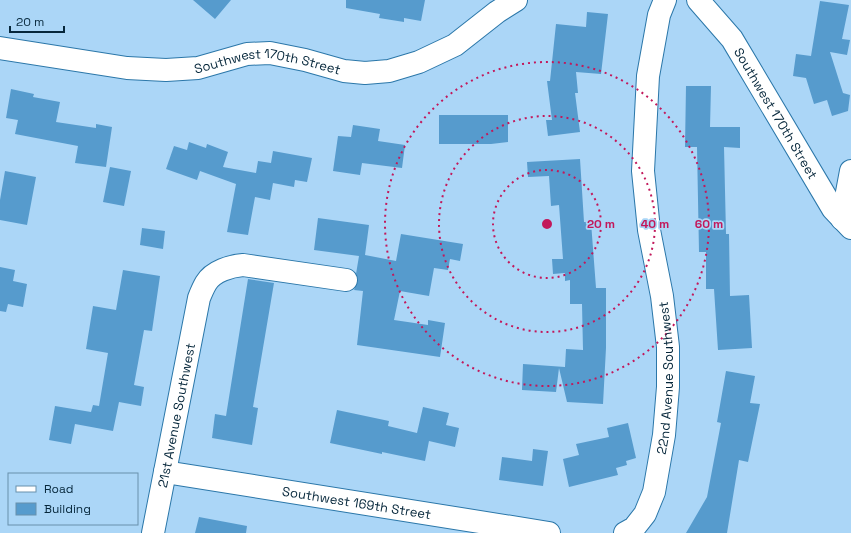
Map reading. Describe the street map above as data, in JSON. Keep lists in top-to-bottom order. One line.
{"streets":{"street":["Southwest 170th Street","22nd Avenue Southwest","21st Avenue Southwest","Southwest 169th Street"]},"crossings":[["21st Avenue Southwest","Southwest 169th Street"]],"legend":["Road","Building"],"scale_bar":"20 m","rings":["20 m","40 m","60 m"]}
